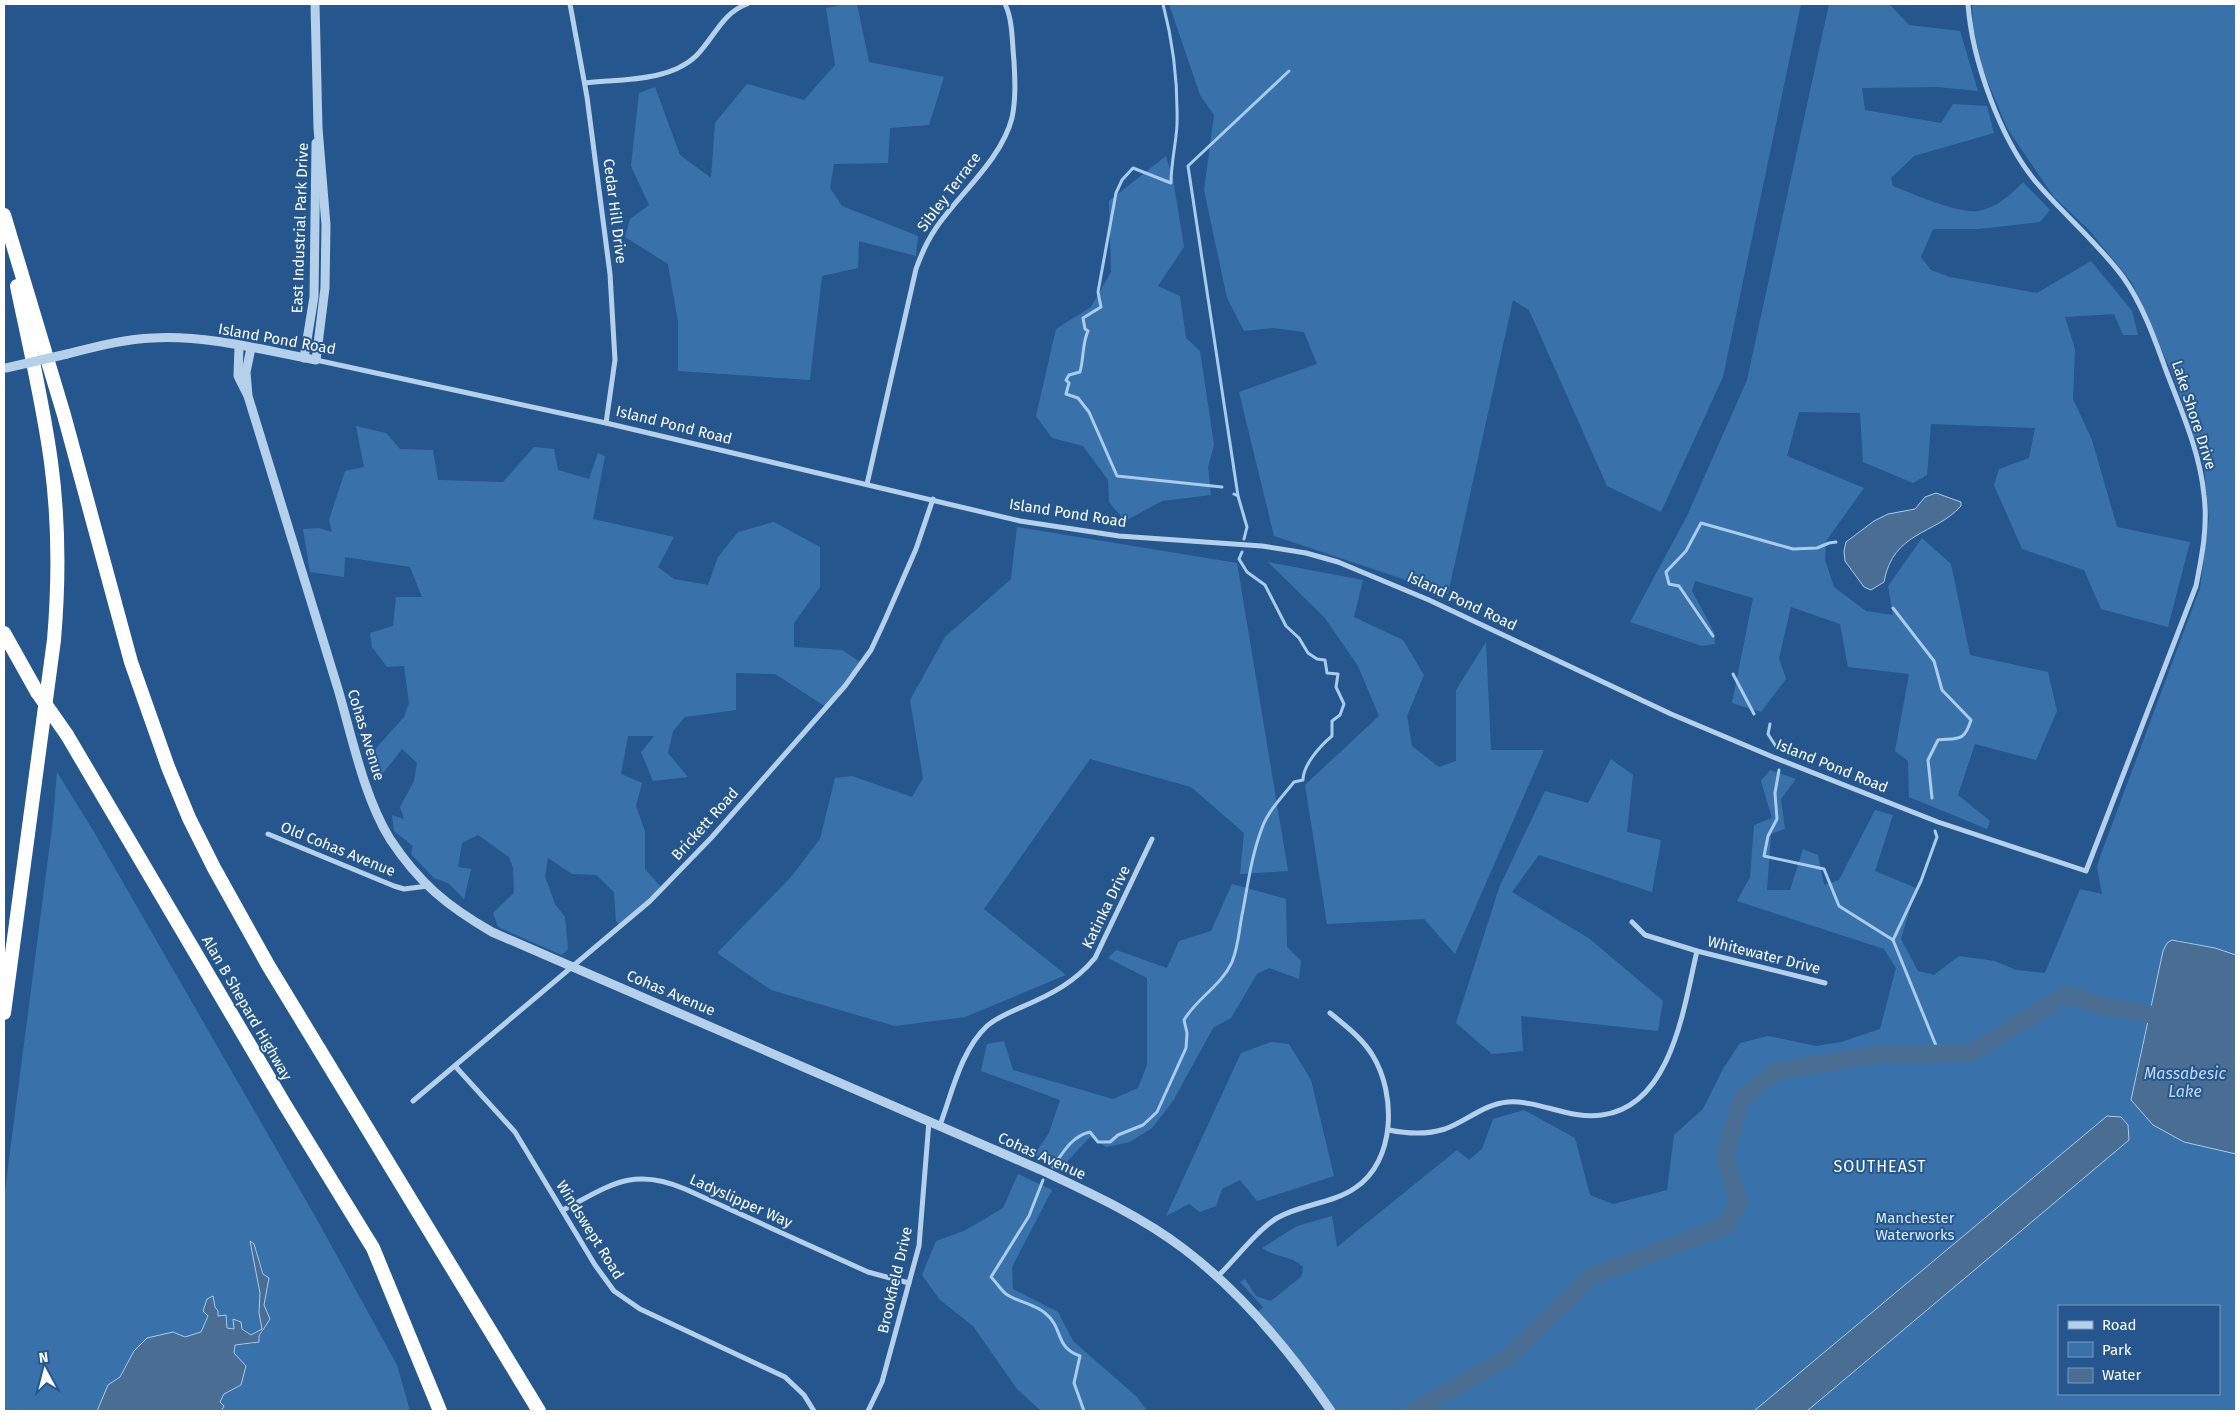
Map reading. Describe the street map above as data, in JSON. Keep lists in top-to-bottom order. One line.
{"streets":{"highway":["Alan B Shepard Highway"],"street":["Sibley Terrace","Cedar Hill Drive","East Industrial Park Drive","Island Pond Road","Lake Shore Drive","Cohas Avenue","Brickett Road","Old Cohas Avenue","Katinka Drive","Whitewater Drive","Ladyslipper Way","Windswept Road","Brookfield Drive"]},"crossings":[["Sibley Terrace","Island Pond Road"],["Cedar Hill Drive","Island Pond Road"],["East Industrial Park Drive","Island Pond Road"],["Island Pond Road","Lake Shore Drive"],["Island Pond Road","Cohas Avenue"],["Island Pond Road","Brickett Road"],["Cohas Avenue","Brickett Road"],["Cohas Avenue","Old Cohas Avenue"],["Cohas Avenue","Katinka Drive"],["Cohas Avenue","Brookfield Drive"],["Brickett Road","Windswept Road"],["Ladyslipper Way","Windswept Road"],["Ladyslipper Way","Brookfield Drive"]],"districts":["SOUTHEAST"],"water":["Massabesic Lake"],"parks":["Manchester Waterworks"],"legend":["Road","Park","Water"],"north":"top"}
